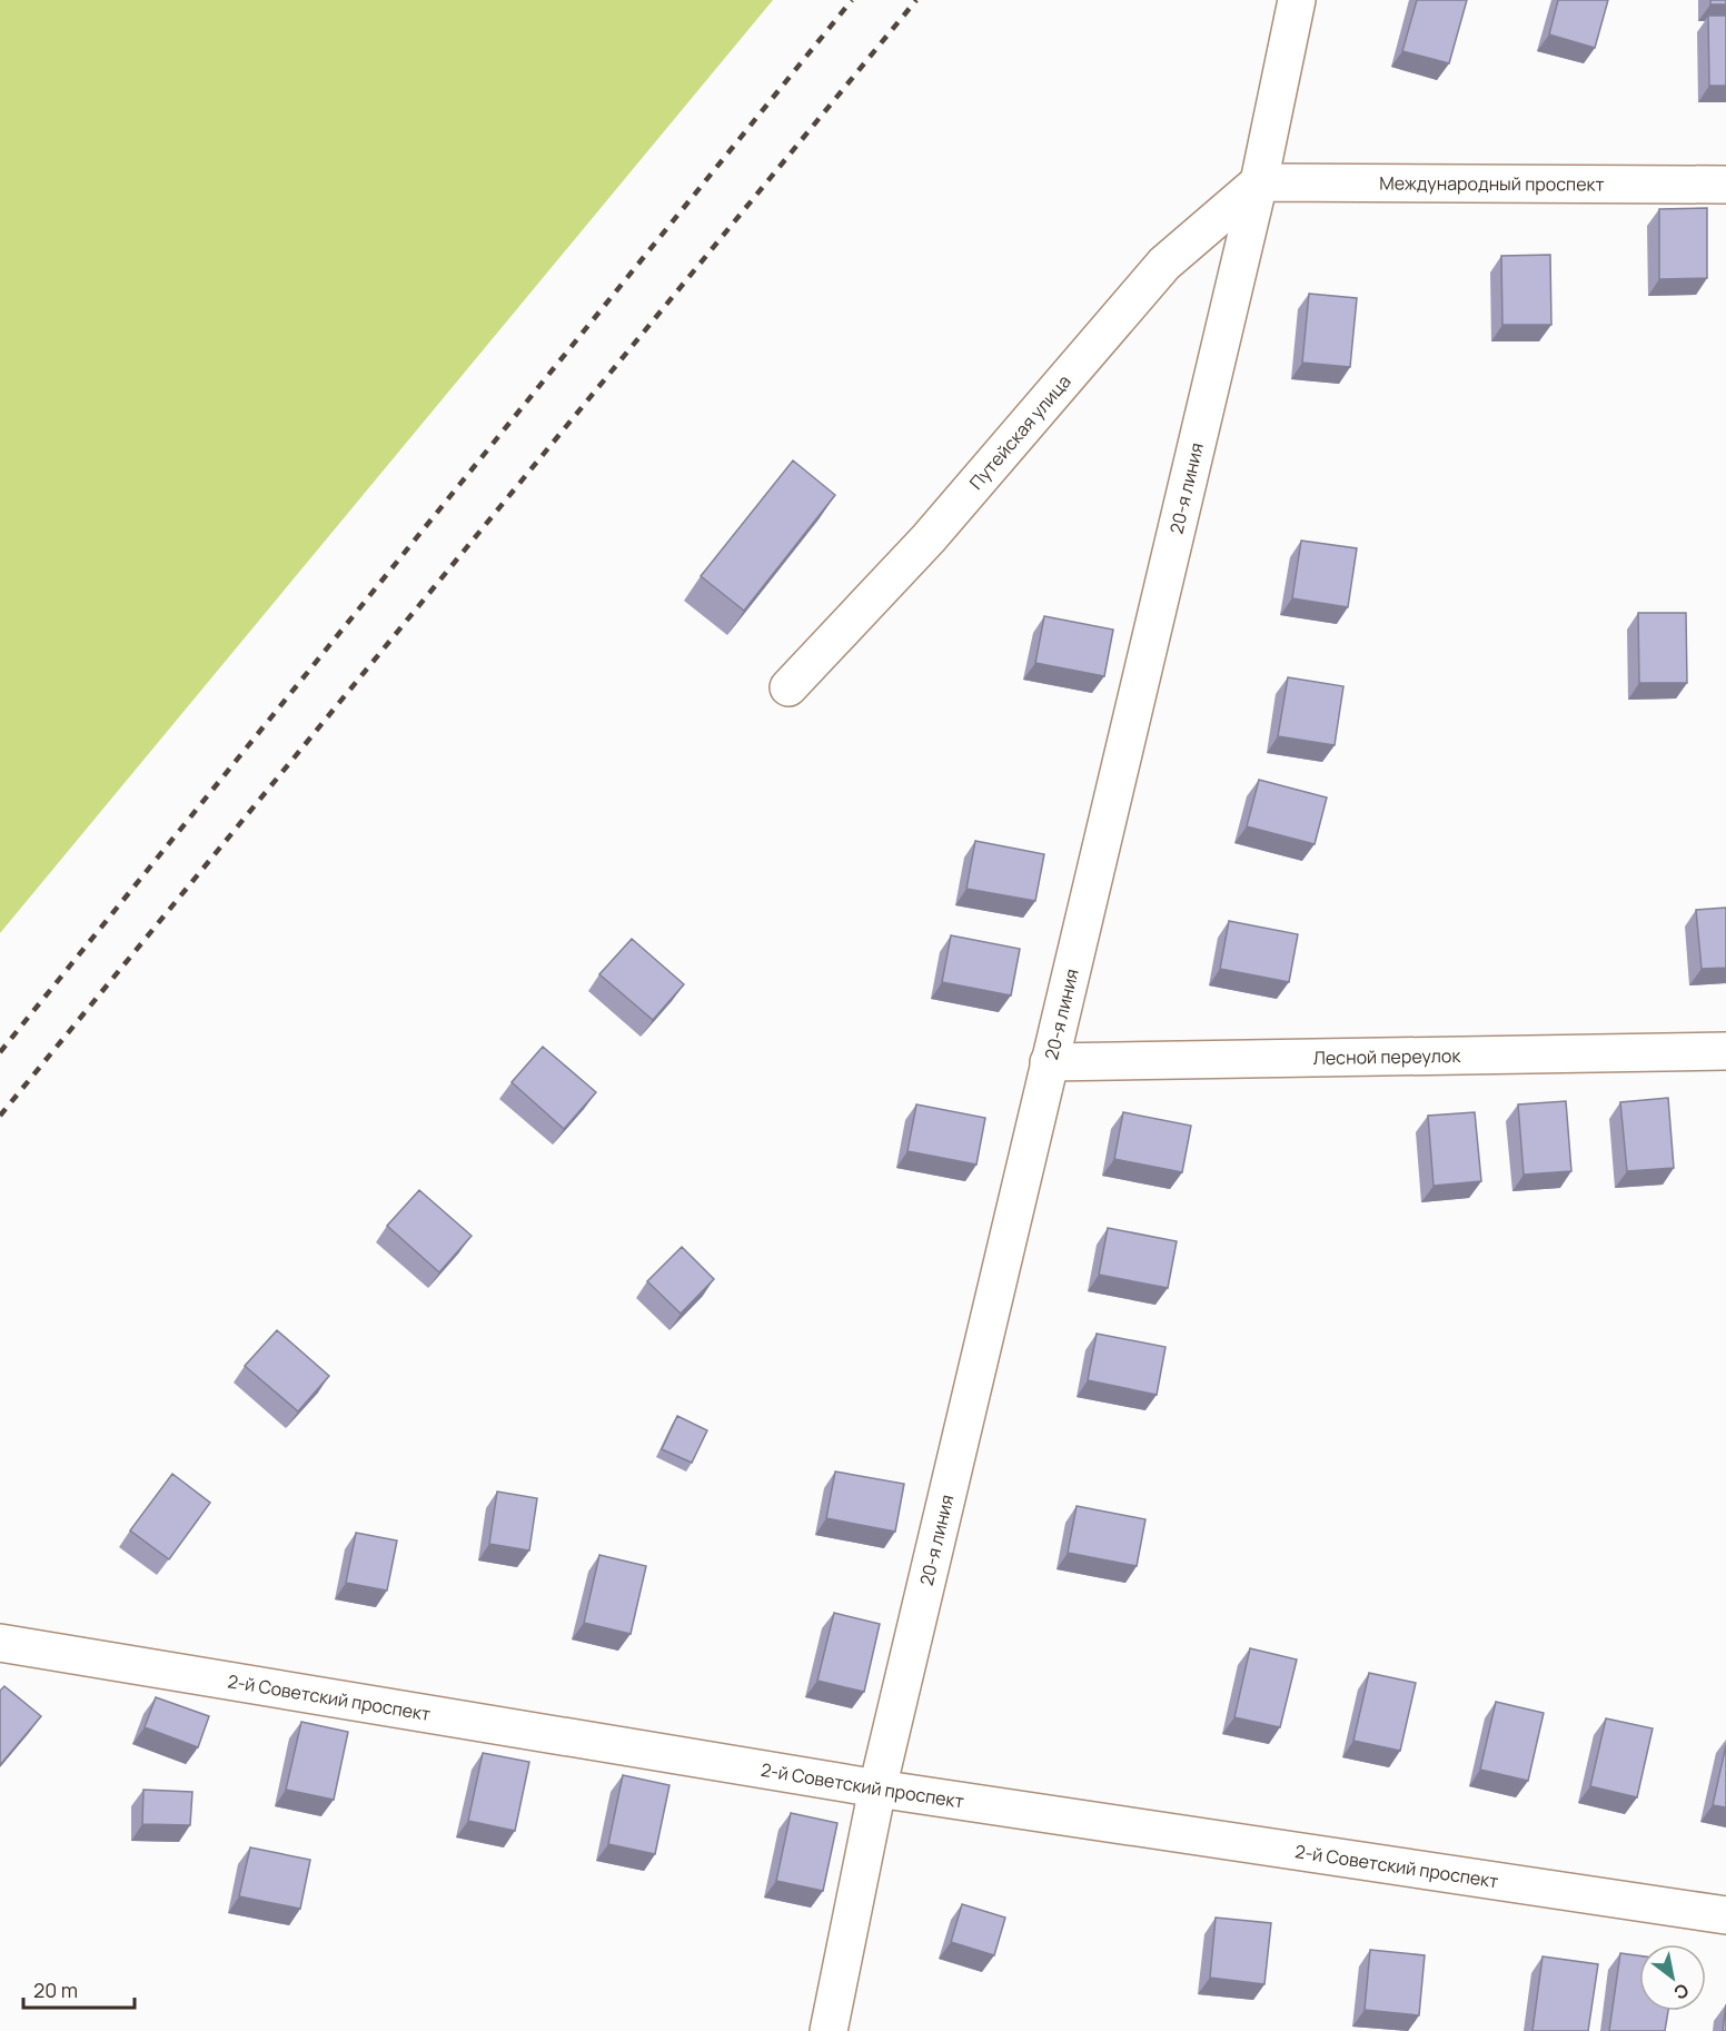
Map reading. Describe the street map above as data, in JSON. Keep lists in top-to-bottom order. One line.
{"streets":{"street":["Международный проспект","Путейская улица","20-я линия","Лесной переулок","2-й Советский проспект"]},"crossings":[["Международный проспект","Путейская улица"],["Международный проспект","20-я линия"],["Путейская улица","20-я линия"],["20-я линия","Лесной переулок"],["20-я линия","2-й Советский проспект"]],"scale_bar":"20 m","north":"bottom right"}
